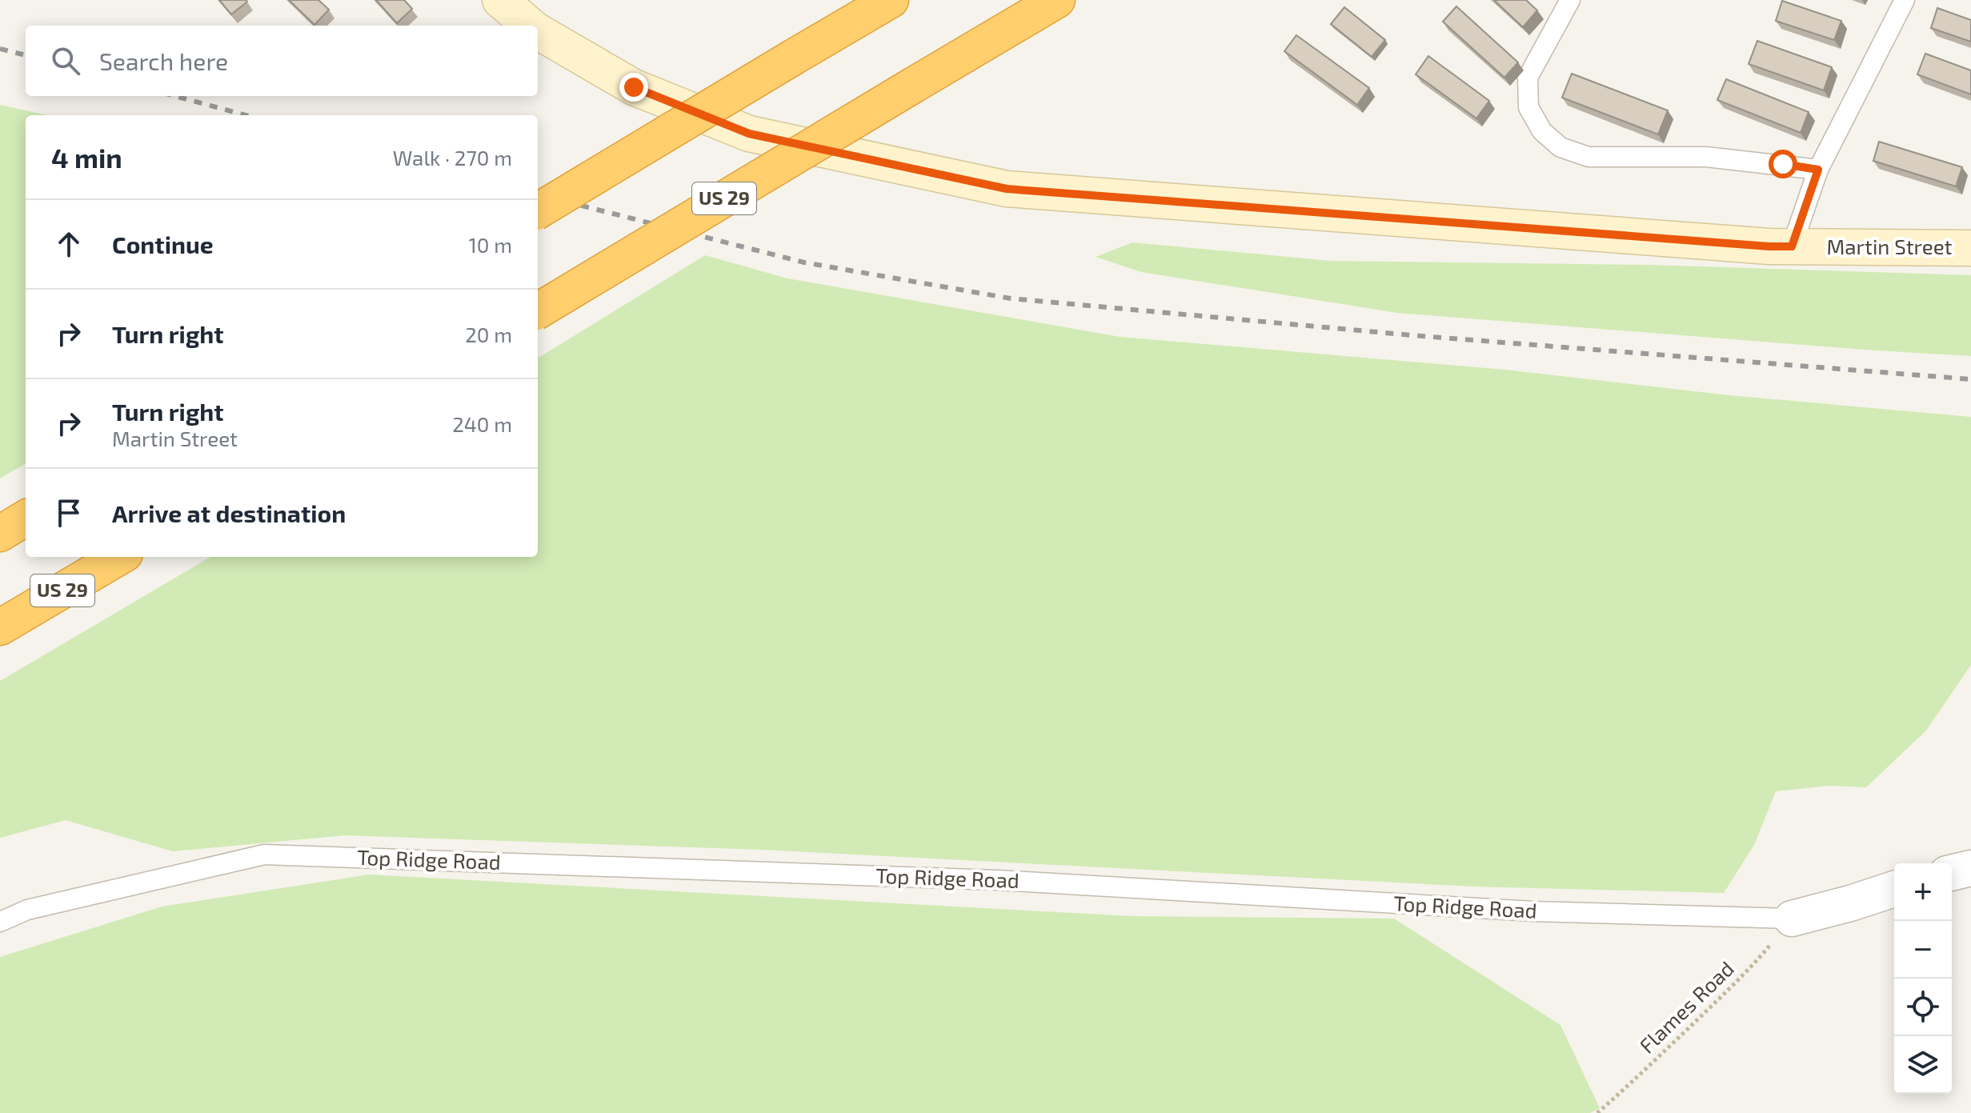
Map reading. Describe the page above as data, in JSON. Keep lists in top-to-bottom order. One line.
{"streets":{"highway":["US 29"],"street":["Martin Street","Top Ridge Road"],"path":["Flames Road"]},"crossings":[["Top Ridge Road","Flames Road"]],"page":{"search":"Search here","heading":["4 min","Walk · 270 m"],"list":[["Continue","10 m"],["Turn right","20 m"],["Turn right","Martin Street","240 m"],"Arrive at destination"],"map_buttons":["+","−"]}}
